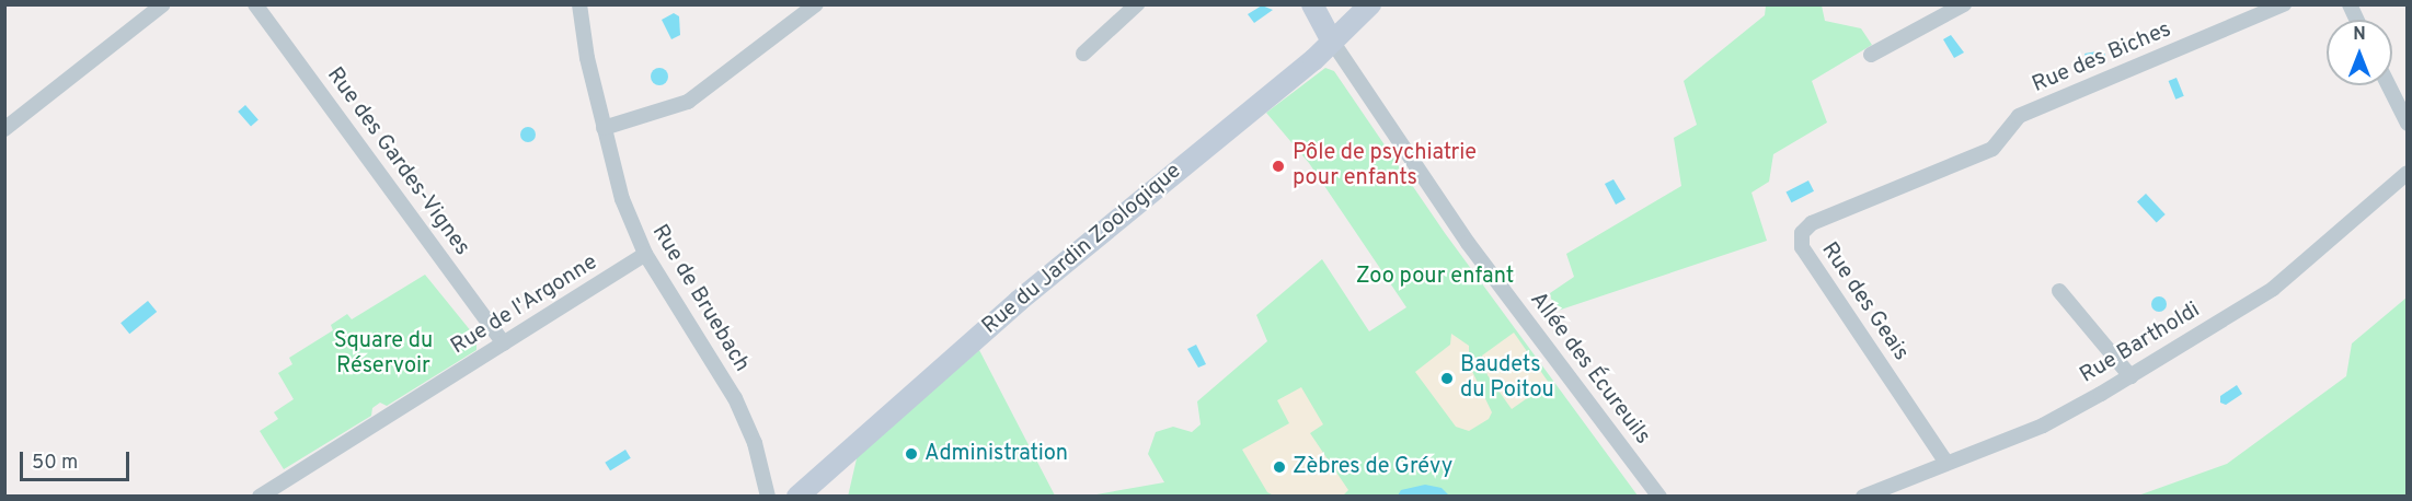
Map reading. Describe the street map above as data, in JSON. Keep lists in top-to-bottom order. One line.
{"streets":{"main road":["Rue du Jardin Zoologique"],"street":["Rue des Biches","Rue des Gardes-Vignes","Rue de Bruebach","Rue des Geais","Rue de l'Argonne","Rue Bartholdi","Allée des Écureuils"]},"crossings":[["Rue des Biches","Rue des Geais"],["Rue des Gardes-Vignes","Rue de l'Argonne"],["Rue du Jardin Zoologique","Allée des Écureuils"],["Rue de Bruebach","Rue de l'Argonne"],["Rue des Geais","Rue Bartholdi"]],"parks":["Zoo pour enfant","Square du Réservoir"],"places":["Pôle de psychiatrie pour enfants","Baudets du Poitou","Administration","Zèbres de Grévy"],"scale_bar":"50 m","north":"top"}
